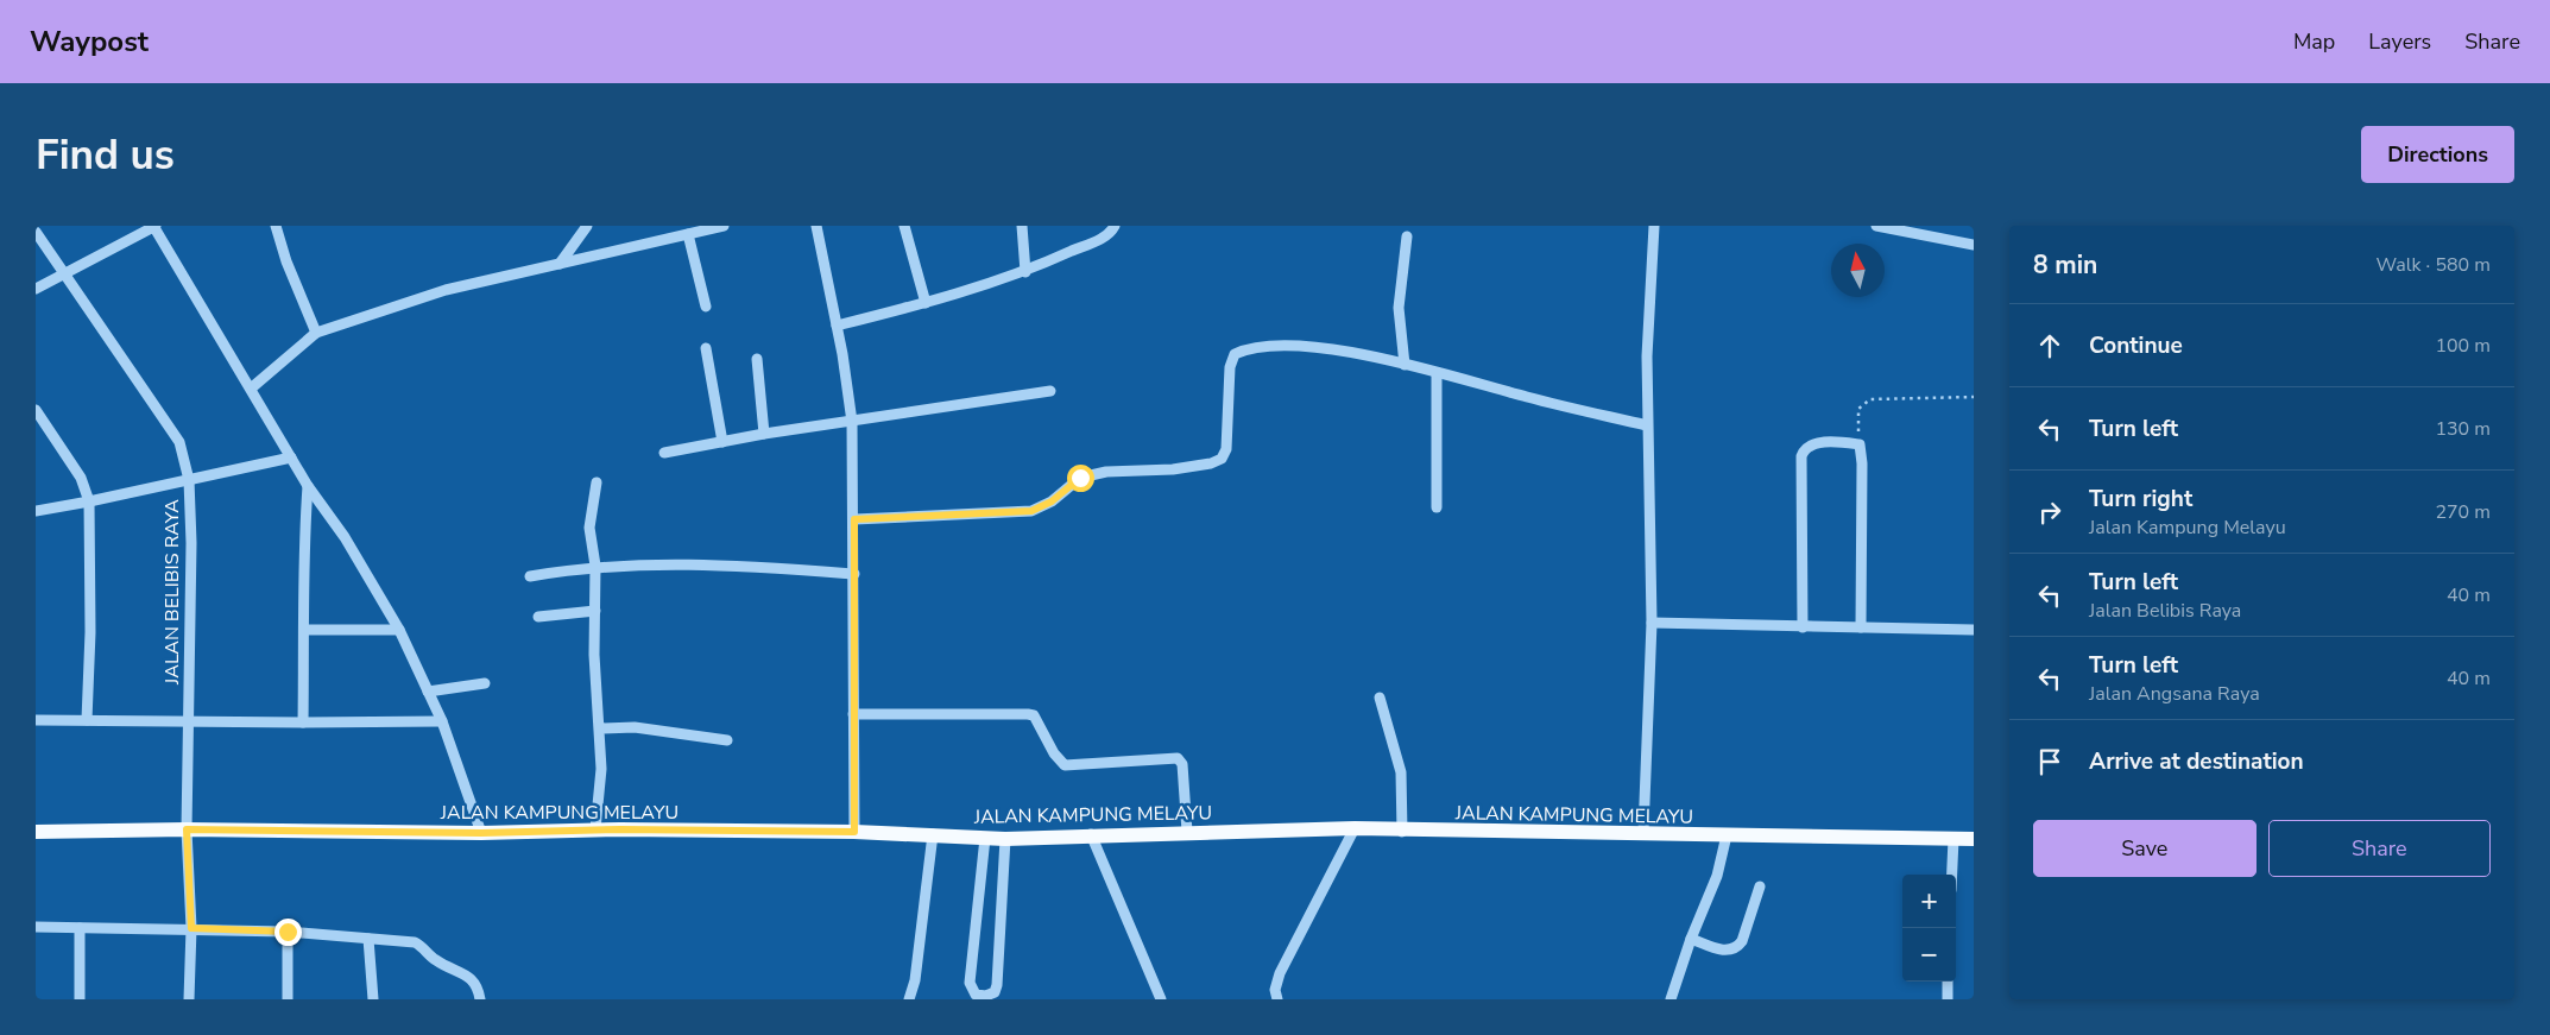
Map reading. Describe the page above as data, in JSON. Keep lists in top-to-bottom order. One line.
{"streets":{"main road":["JALAN KAMPUNG MELAYU"],"street":["JALAN BELIBIS RAYA"]},"crossings":[["JALAN BELIBIS RAYA","JALAN KAMPUNG MELAYU"]],"north":"top","page":{"header":"Waypost","nav":["Map","Layers","Share"],"buttons":["Directions",["Save","Share"]],"title":"Find us","heading":["8 min","Walk · 580 m"],"list":[["Continue","100 m"],["Turn left","130 m"],["Turn right","Jalan Kampung Melayu","270 m"],["Turn left","Jalan Belibis Raya","40 m"],["Turn left","Jalan Angsana Raya","40 m"],"Arrive at destination"],"map_buttons":["+","−"]}}
